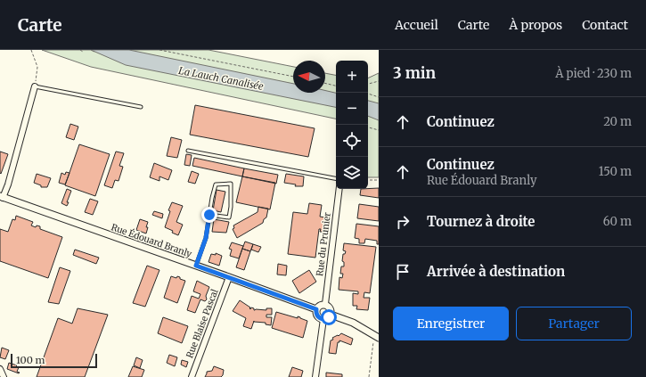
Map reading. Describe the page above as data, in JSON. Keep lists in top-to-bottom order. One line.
{"streets":{"street":["Rue Édouard Branly","Rue du Prunier","Rue Blaise Pascal"]},"crossings":[["Rue Édouard Branly","Rue du Prunier"],["Rue Édouard Branly","Rue Blaise Pascal"]],"water":["La Lauch Canalisée"],"scale_bar":"100 m","north":"left","page":{"header":"Carte","nav":["Accueil","Carte","À propos","Contact"],"heading":["3 min","À pied · 230 m"],"map_buttons":["+","−"],"list":[["Continuez","20 m"],["Continuez","Rue Édouard Branly","150 m"],["Tournez à droite","60 m"],"Arrivée à destination"],"buttons":["Enregistrer","Partager"],"scale":"100 m"}}
